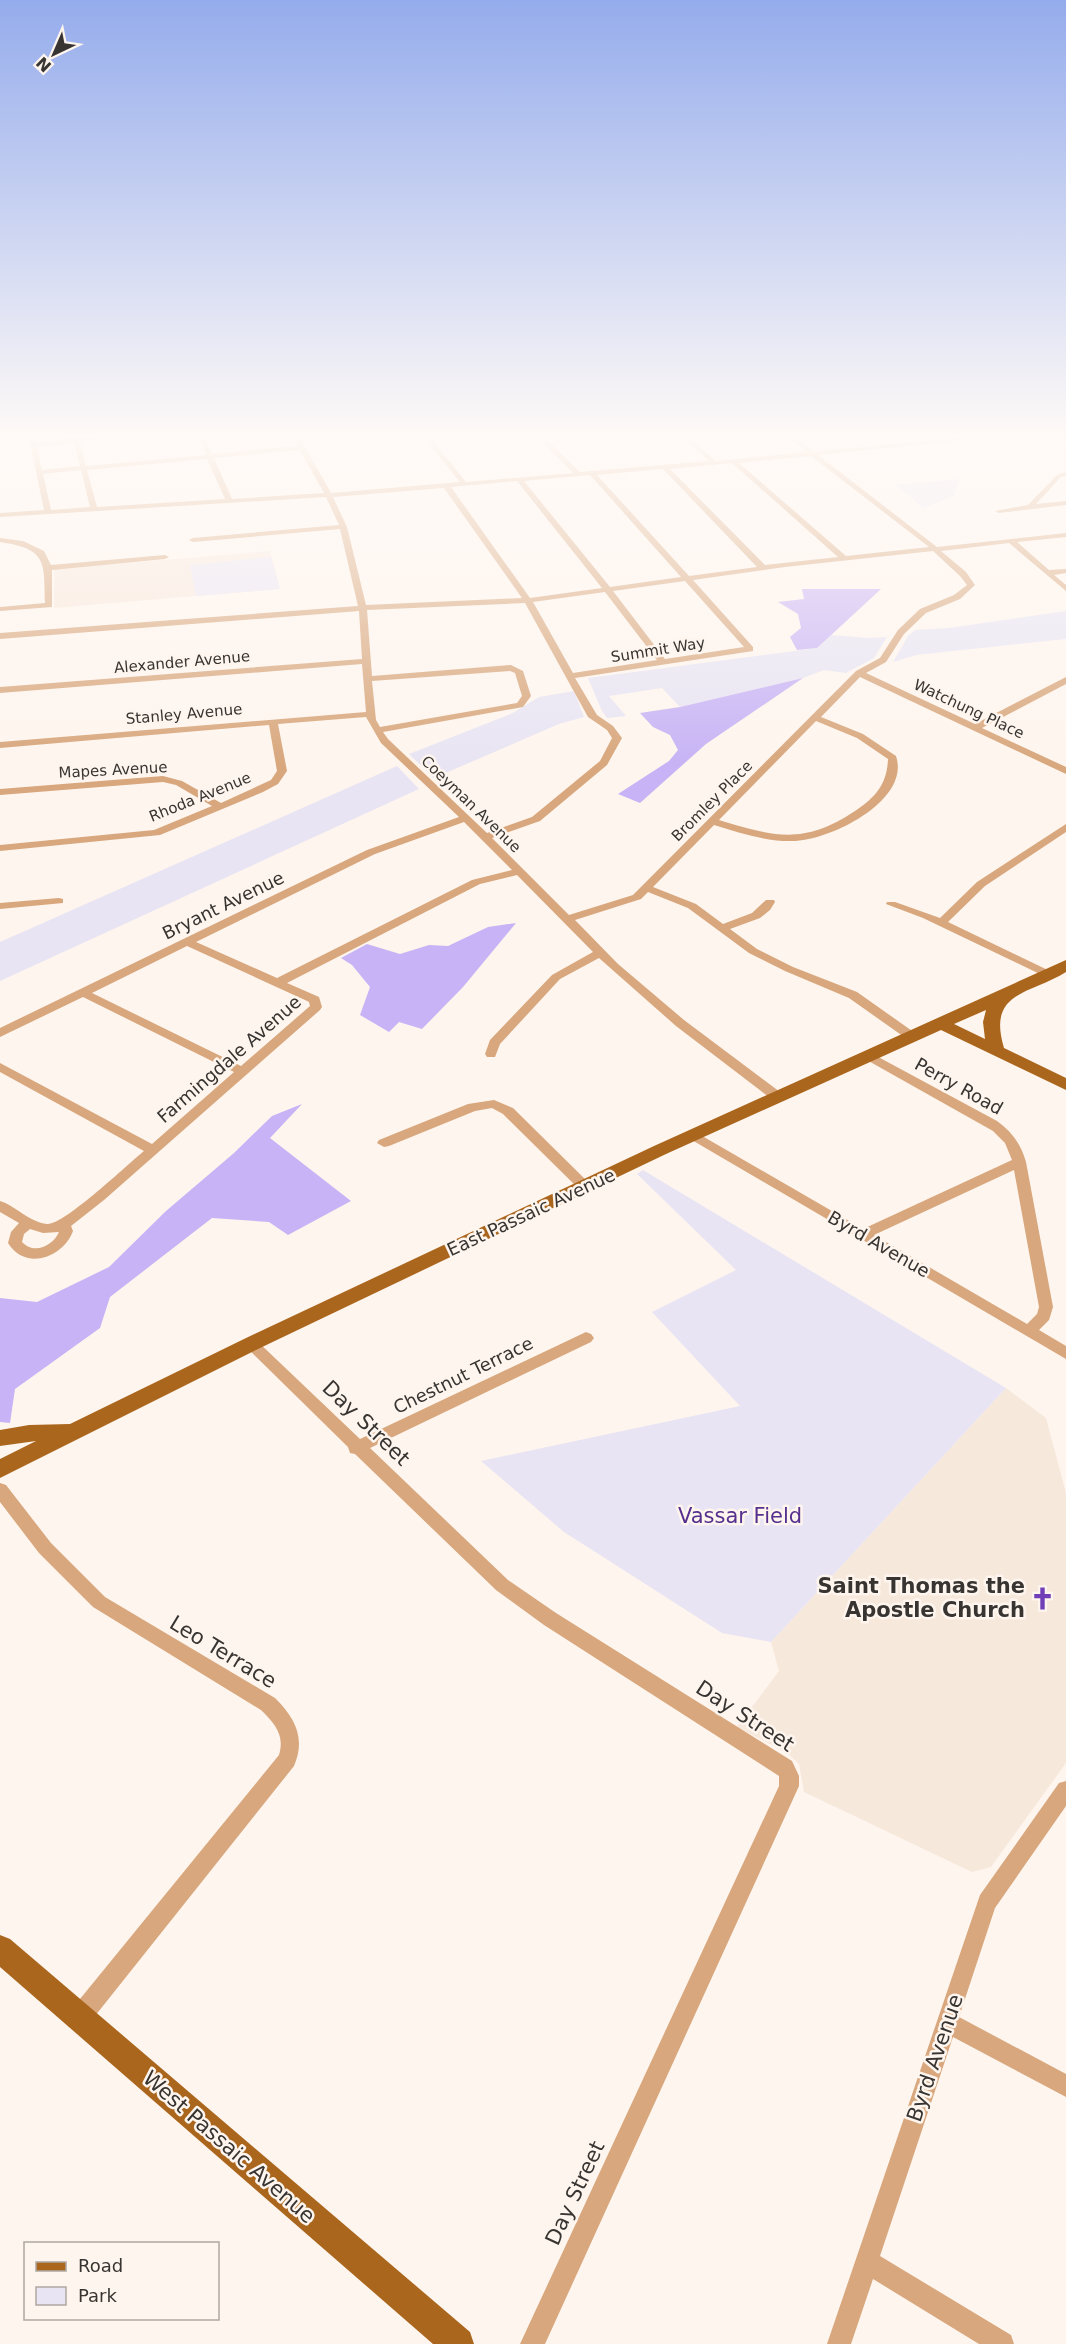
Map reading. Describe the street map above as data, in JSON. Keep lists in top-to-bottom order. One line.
{"streets":{"main road":["East Passaic Avenue","West Passaic Avenue"],"street":["Summit Way","Alexander Avenue","Watchung Place","Stanley Avenue","Mapes Avenue","Rhoda Avenue","Bromley Place","Coeyman Avenue","Bryant Avenue","Farmingdale Avenue","Perry Road","Byrd Avenue","Chestnut Terrace","Day Street","Leo Terrace"]},"crossings":[["Alexander Avenue","Coeyman Avenue"],["Watchung Place","Bromley Place"],["Stanley Avenue","Rhoda Avenue"],["Stanley Avenue","Coeyman Avenue"],["Mapes Avenue","Rhoda Avenue"],["Bromley Place","Coeyman Avenue"],["Coeyman Avenue","Bryant Avenue"],["Coeyman Avenue","Farmingdale Avenue"],["Coeyman Avenue","East Passaic Avenue"],["Perry Road","East Passaic Avenue"],["Perry Road","Byrd Avenue"],["East Passaic Avenue","Byrd Avenue"],["East Passaic Avenue","Day Street"],["Chestnut Terrace","Day Street"],["Leo Terrace","West Passaic Avenue"]],"parks":["Vassar Field"],"places":{"church":["Saint Thomas the Apostle Church"]},"legend":["Road","Park"],"north":"bottom left"}
